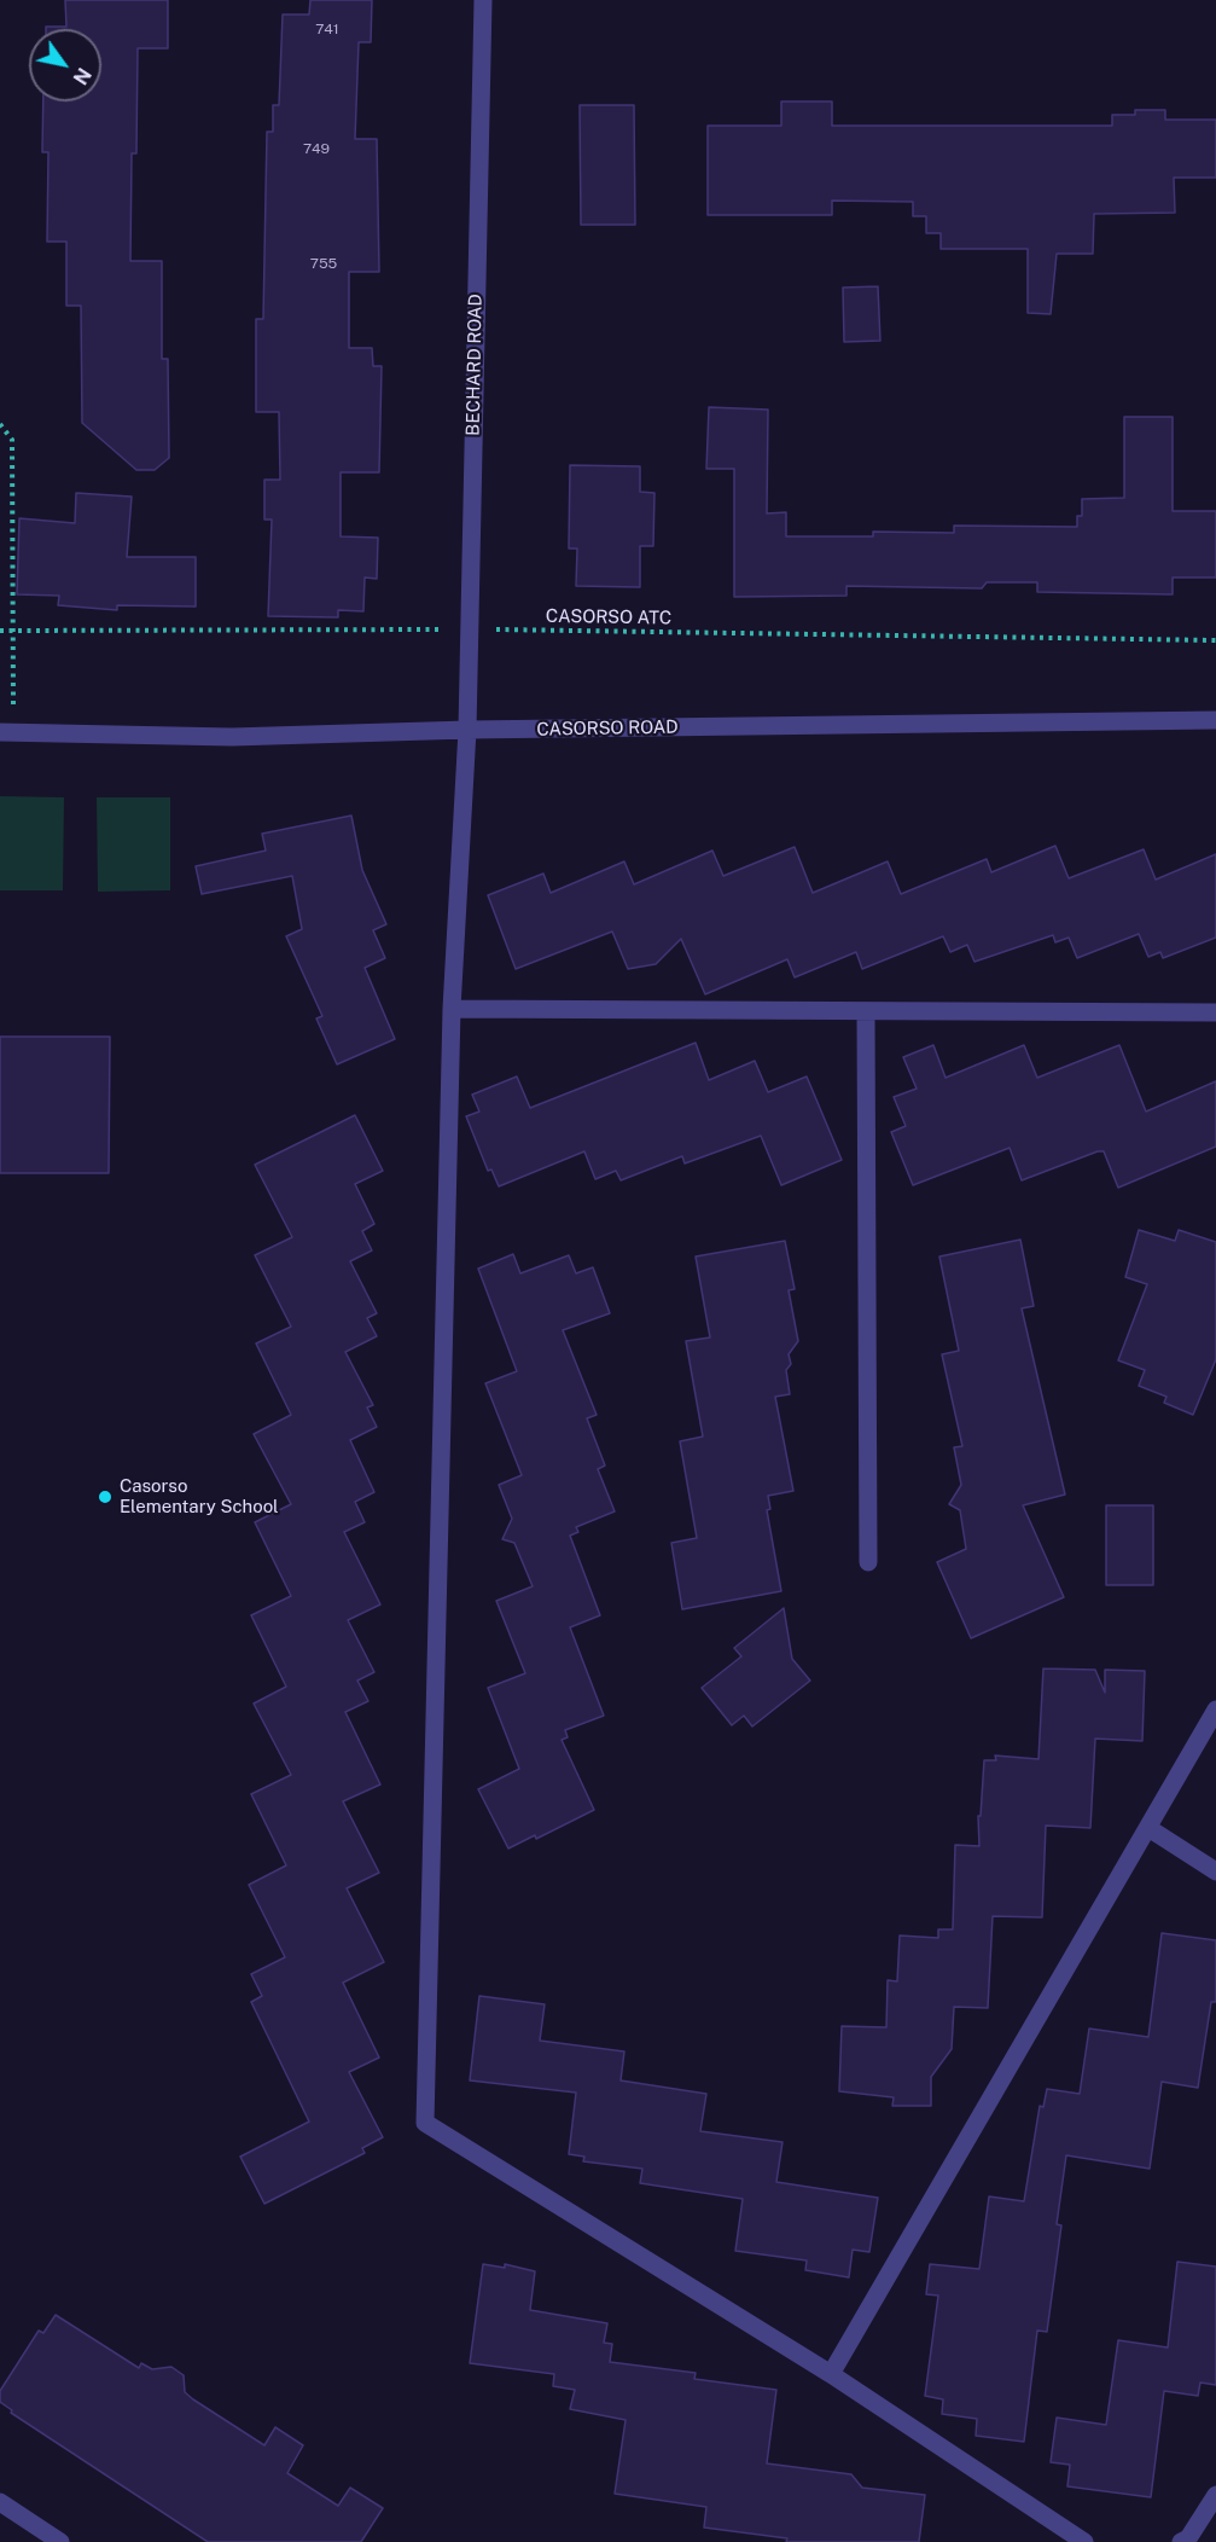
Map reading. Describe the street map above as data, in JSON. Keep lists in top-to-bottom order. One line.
{"streets":{"street":["BECHARD ROAD","CASORSO ROAD"],"path":["CASORSO ATC"]},"crossings":[["BECHARD ROAD","CASORSO ATC"],["BECHARD ROAD","CASORSO ROAD"]],"places":["Casorso Elementary School"],"house_numbers":["741","749","755"],"north":"bottom right"}
